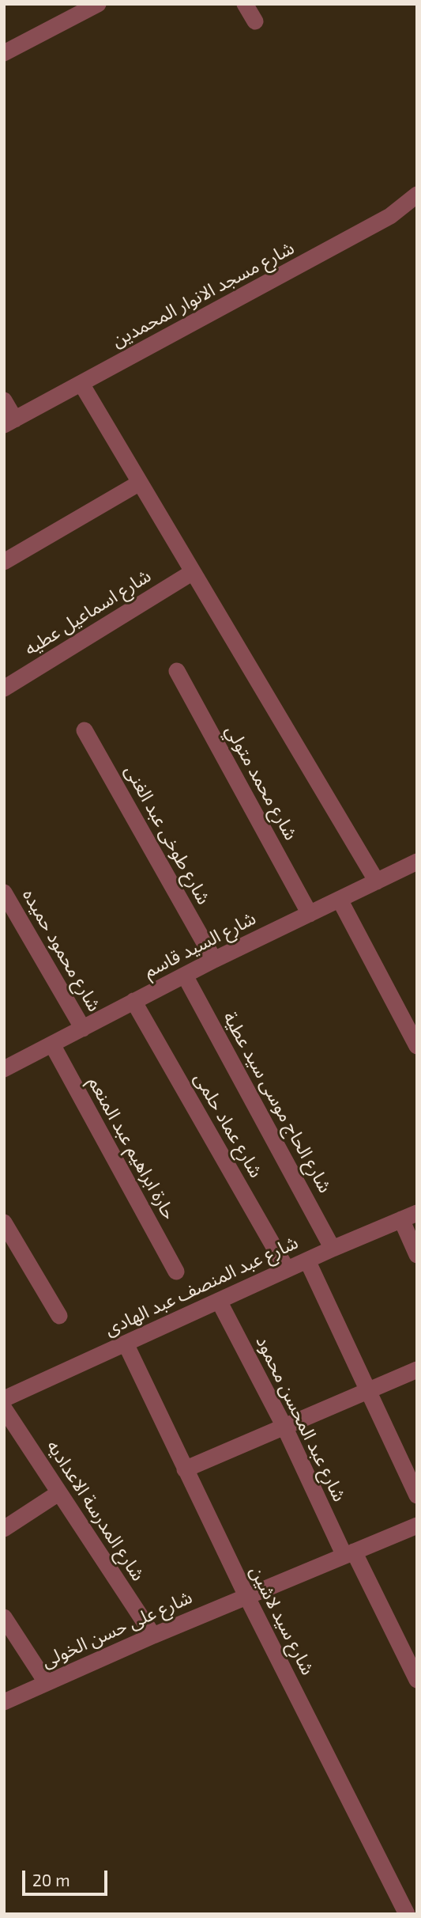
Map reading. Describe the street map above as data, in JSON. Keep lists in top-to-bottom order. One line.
{"streets":{"street":["شارع مسجد الانوار المحمدين","شارع اسماعيل عطيه","شارع محمد متولي","شارع طوخى عبد الغنى","شارع السيد قاسم","شارع محمود حميده","شارع الحاج موسى سيد عطية","شارع عماد حلمى","حارة ابراهيم عبد المنعم","شارع عبد المنصف عبد الهادى","شارع عبد المحسن محمود","شارع المدرسة الاعداديه","شارع سيد لاشين","شارع على حسن الخولى"]},"crossings":[["شارع محمد متولي","شارع السيد قاسم"],["شارع طوخى عبد الغنى","شارع السيد قاسم"],["شارع السيد قاسم","شارع محمود حميده"],["شارع السيد قاسم","شارع الحاج موسى سيد عطية"],["شارع السيد قاسم","شارع عماد حلمى"],["شارع السيد قاسم","حارة ابراهيم عبد المنعم"],["شارع الحاج موسى سيد عطية","شارع عبد المنصف عبد الهادى"],["شارع عماد حلمى","شارع عبد المنصف عبد الهادى"],["شارع عبد المنصف عبد الهادى","شارع عبد المحسن محمود"],["شارع عبد المنصف عبد الهادى","شارع سيد لاشين"],["شارع عبد المحسن محمود","شارع على حسن الخولى"],["شارع المدرسة الاعداديه","شارع على حسن الخولى"],["شارع سيد لاشين","شارع على حسن الخولى"]],"scale_bar":"20 m"}
